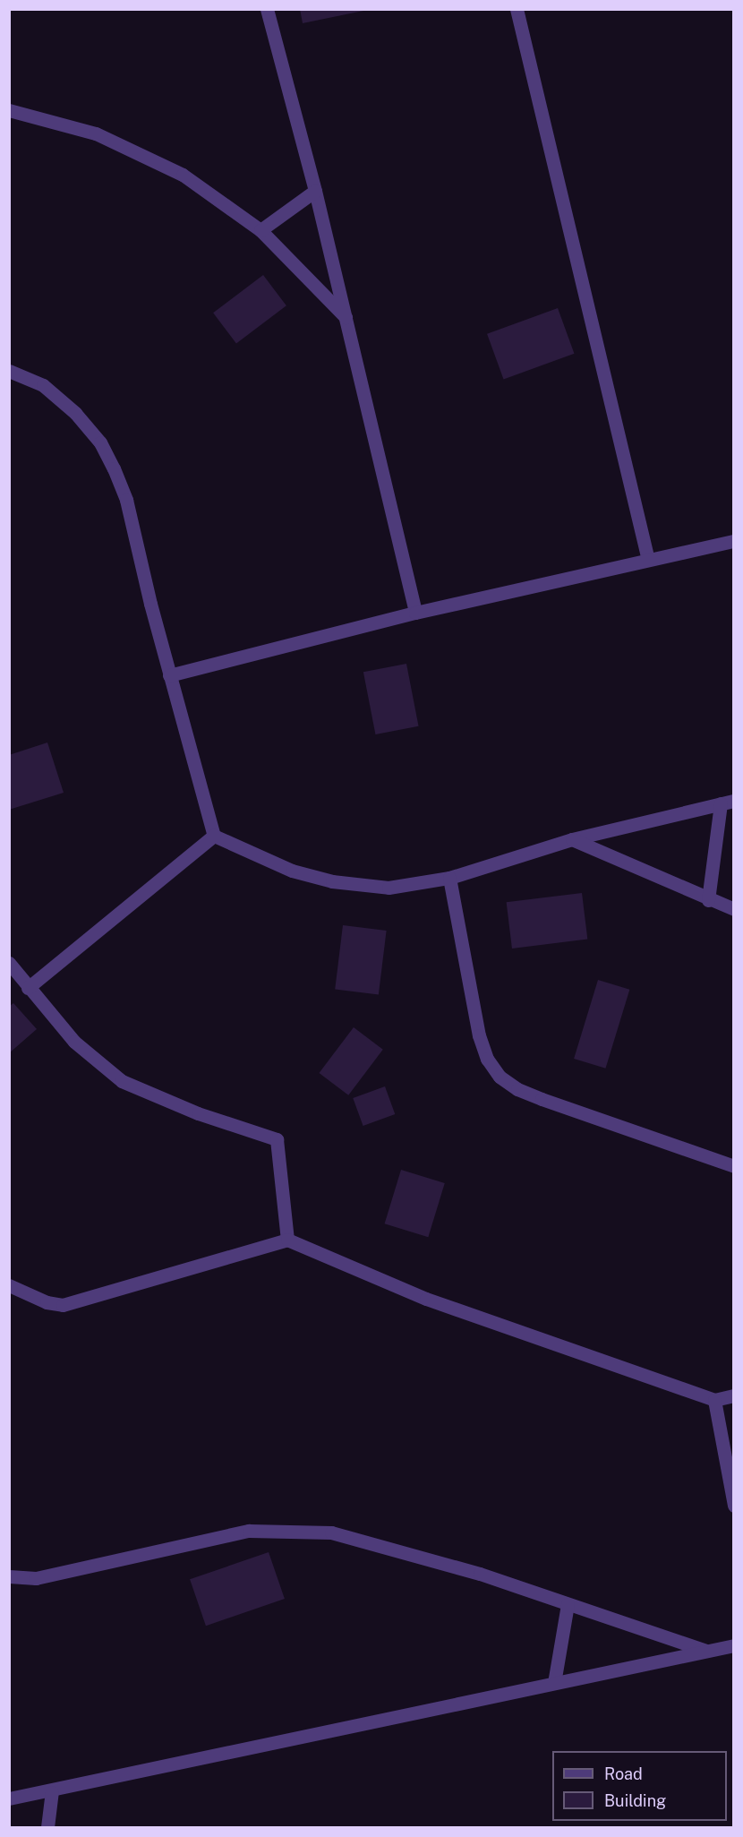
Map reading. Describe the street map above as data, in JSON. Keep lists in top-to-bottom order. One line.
{"legend":["Road","Building"]}
